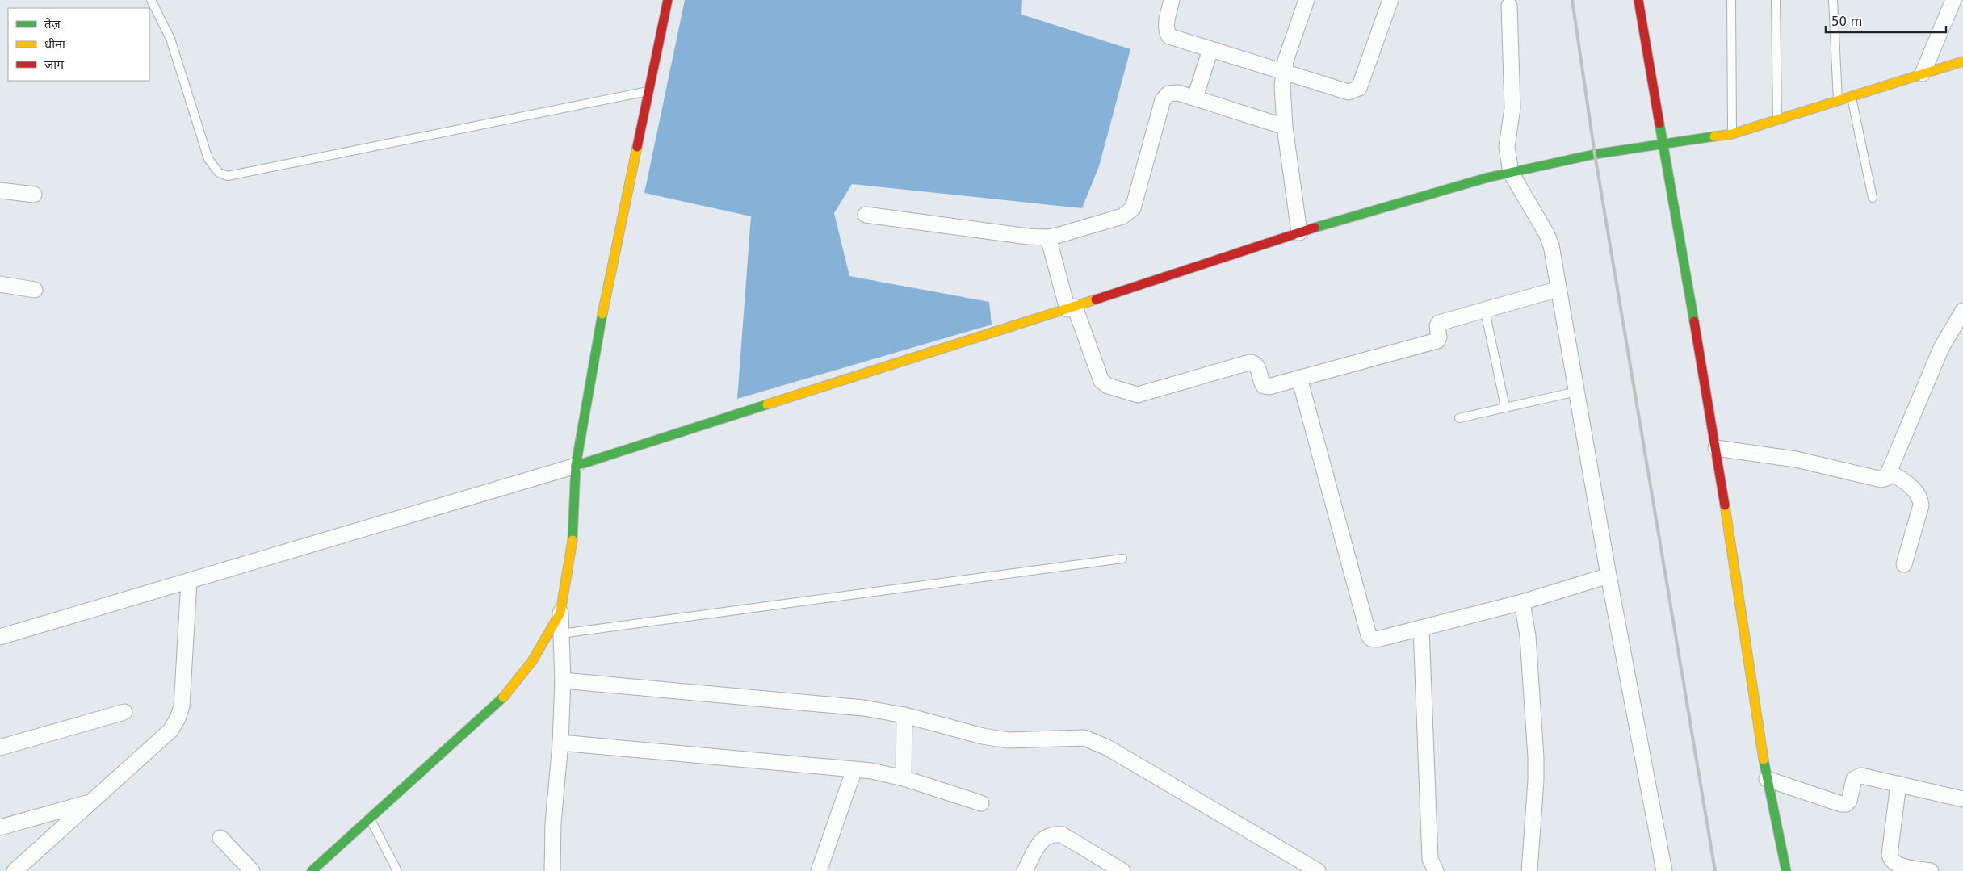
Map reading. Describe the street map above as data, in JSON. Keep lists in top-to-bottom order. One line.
{"legend":["तेज़","धीमा","जाम"],"scale_bar":"50 m"}
